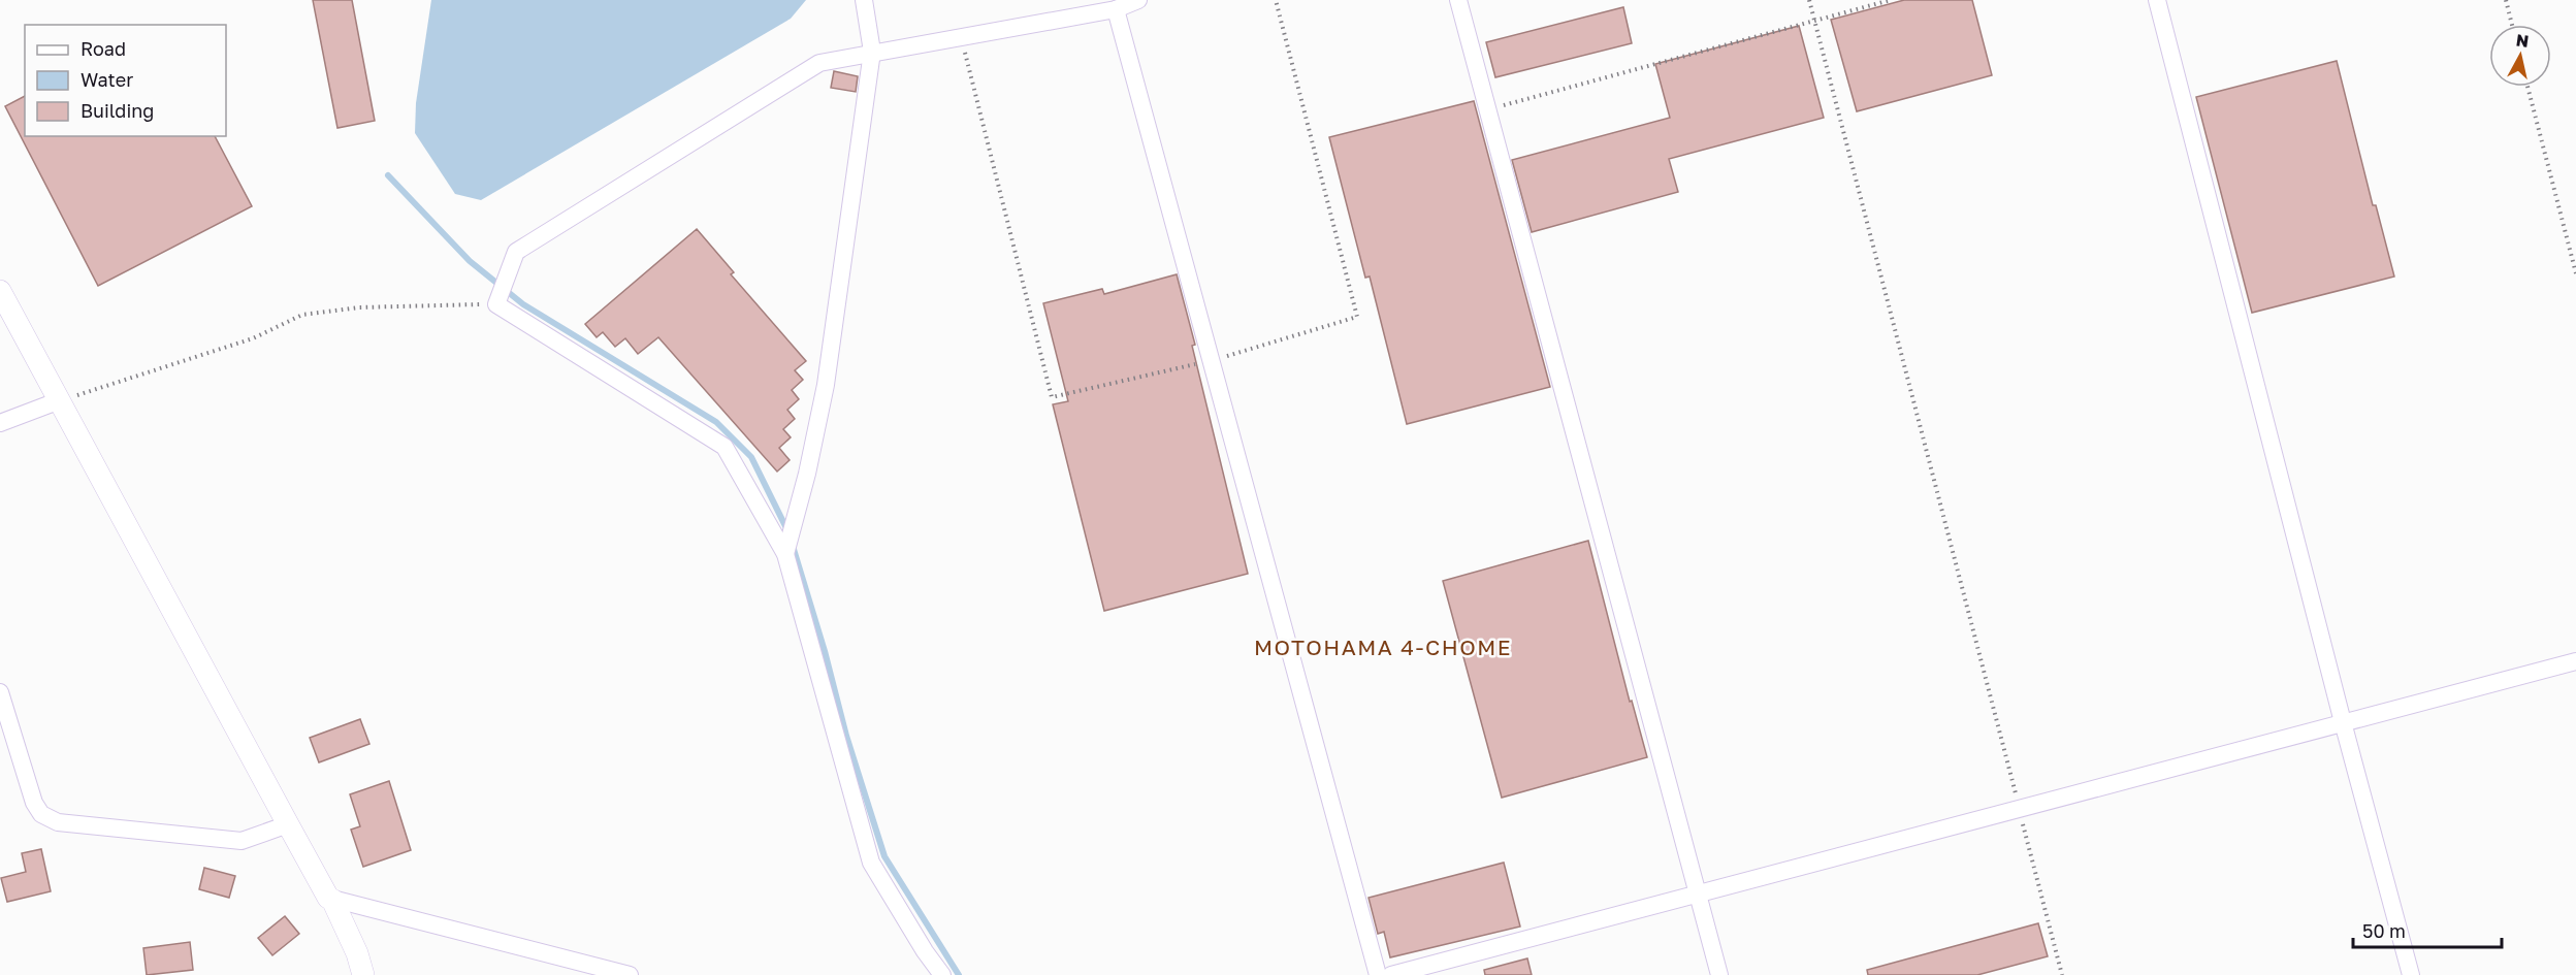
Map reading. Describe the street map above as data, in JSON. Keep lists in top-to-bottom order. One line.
{"districts":["MOTOHAMA 4-CHOME"],"legend":["Road","Water","Building"],"scale_bar":"50 m","north":"top"}
